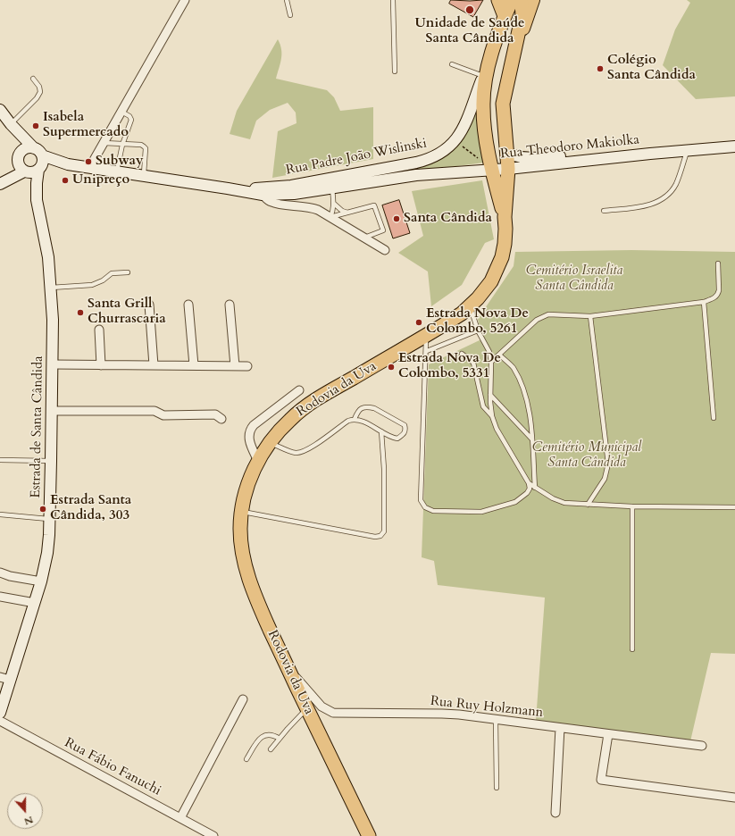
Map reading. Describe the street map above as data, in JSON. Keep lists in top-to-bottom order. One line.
{"streets":{"highway":["Rodovia da Uva"],"main road":["Rua Theodoro Makiolka","Rua Padre João Wislinski","Estrada de Santa Cândida"],"street":["Rua Ruy Holzmann","Rua Fábio Fanuchi"]},"crossings":[["Rua Theodoro Makiolka","Rua Padre João Wislinski"],["Rua Theodoro Makiolka","Rodovia da Uva"],["Rua Padre João Wislinski","Rodovia da Uva"],["Rua Padre João Wislinski","Estrada de Santa Cândida"],["Rodovia da Uva","Rua Ruy Holzmann"]],"parks":["Cemitério Israelita Santa Cândida","Cemitério Municipal Santa Cândida"],"places":["Unidade de Saúde Santa Cândida","Colégio Santa Cândida","Isabela Supermercado","Subway","Unipreço","Santa Cândida","Santa Grill Churrascaria","Estrada Nova De Colombo, 5261","Estrada Nova De Colombo, 5331","Estrada Santa Cândida, 303"],"north":"bottom"}
